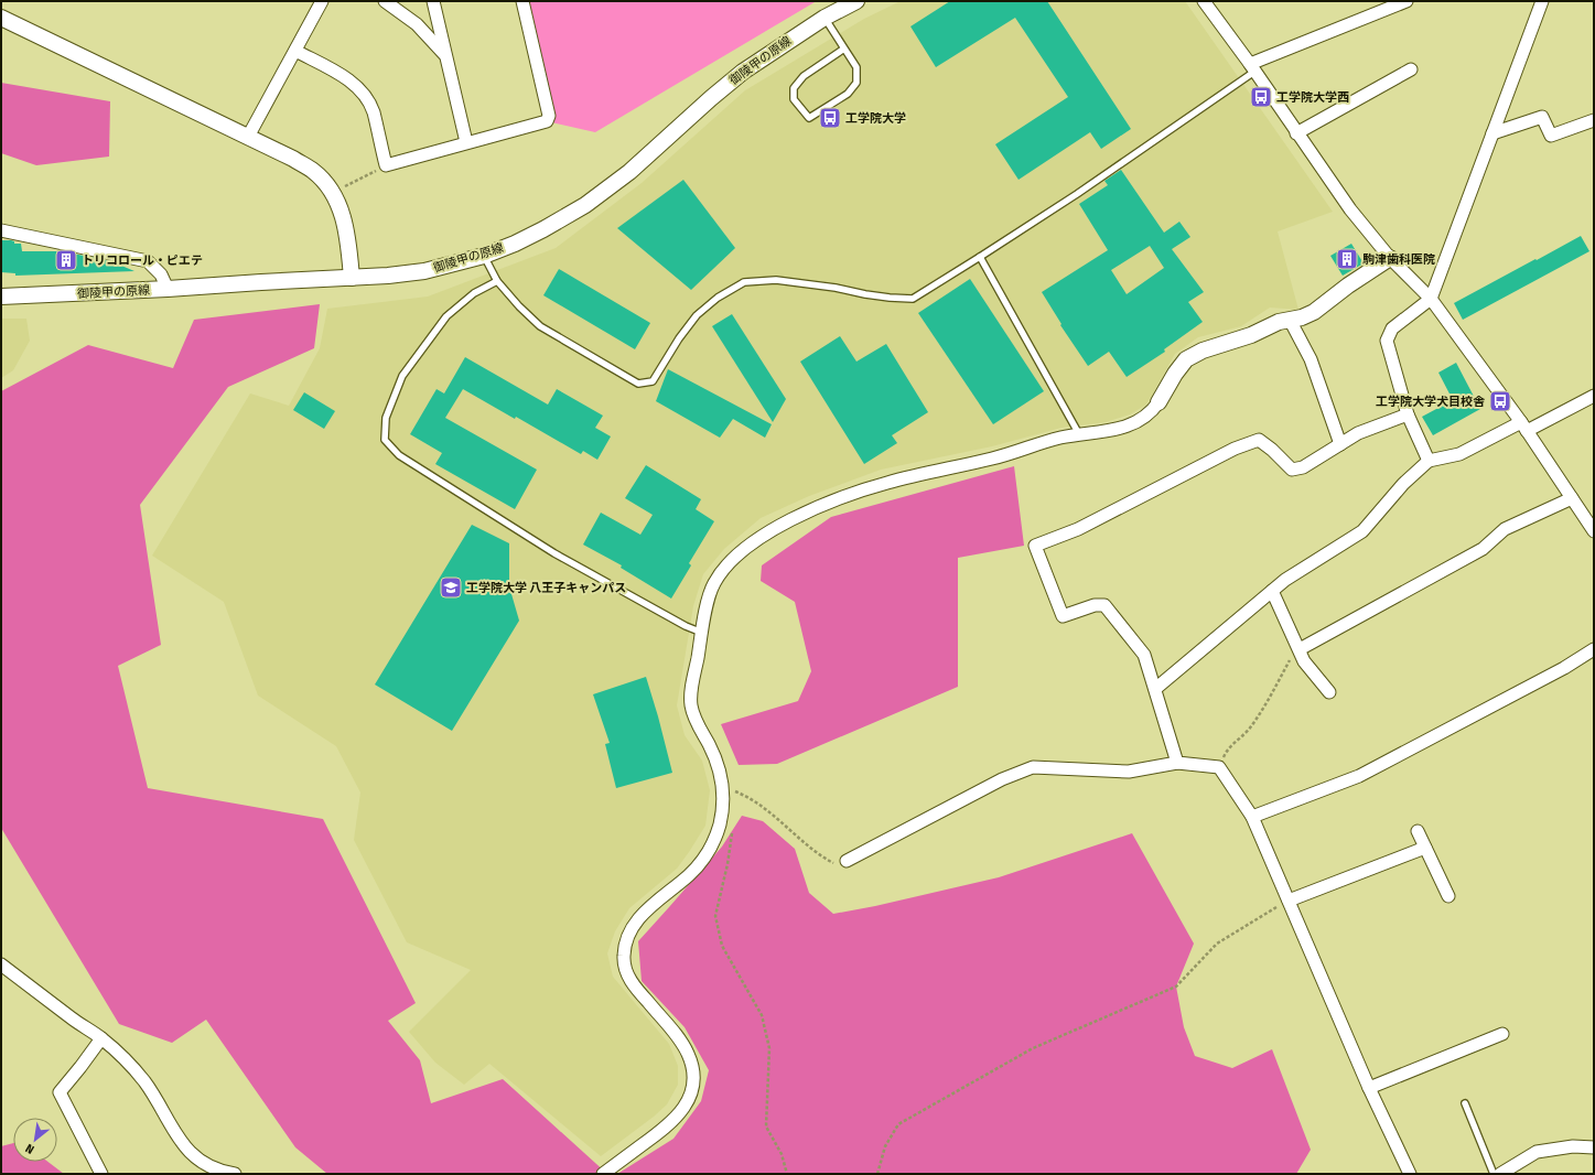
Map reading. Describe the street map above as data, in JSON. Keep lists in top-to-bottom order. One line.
{"streets":{"street":["御陵甲の原線"]},"places":{"bus stop":["工学院大学西","工学院大学","工学院大学犬目校舎"],"building":["駒津歯科医院","トリコロール・ピエテ"],"school or university":["工学院大学 八王子キャンパス"]},"north":"bottom left"}
